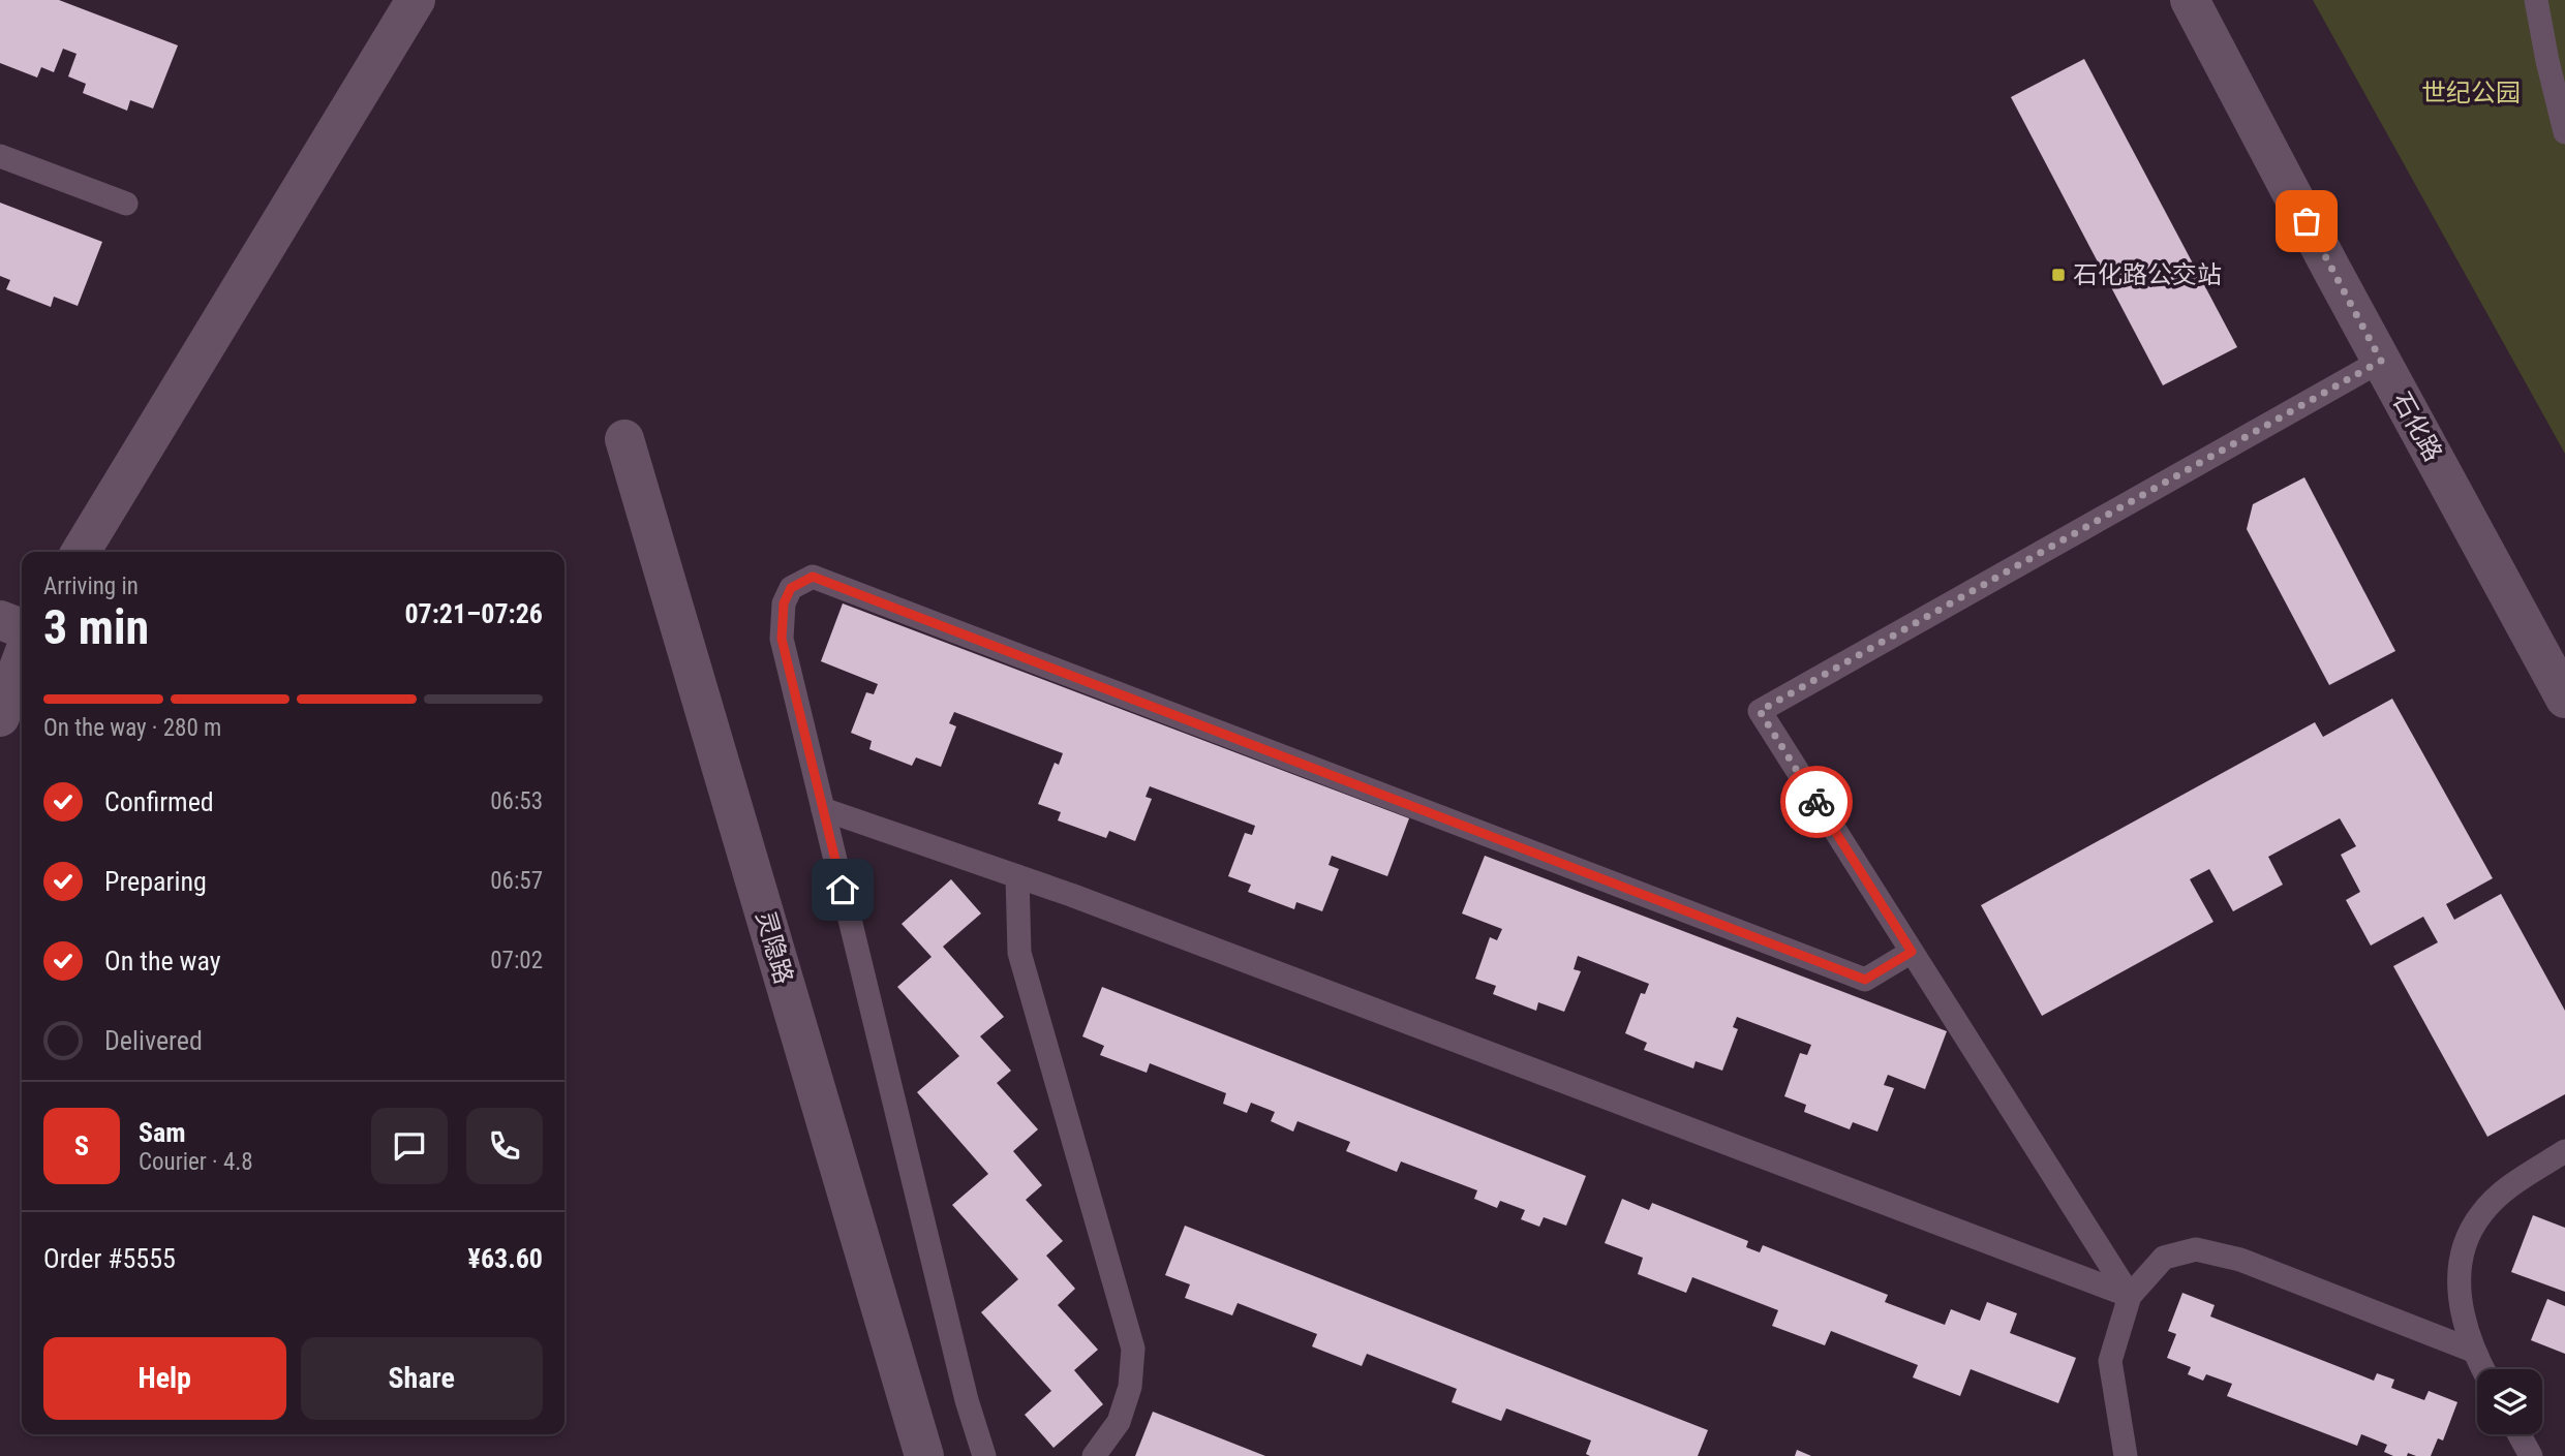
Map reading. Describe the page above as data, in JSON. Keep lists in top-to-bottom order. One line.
{"streets":{"street":["石化路","灵隐路"]},"parks":["世纪公园"],"places":{"transit":["石化路公交站"]},"page":{"heading":["3 min","Arriving in","07:21–07:26"],"panel":["Sam","Courier · 4.8","Order #5555","¥63.60"],"bar":"On the way · 280 m","list":[["Confirmed","06:53"],["Preparing","06:57"],["On the way","07:02"],"Delivered"],"round":"S","buttons":["Help","Share"]}}
